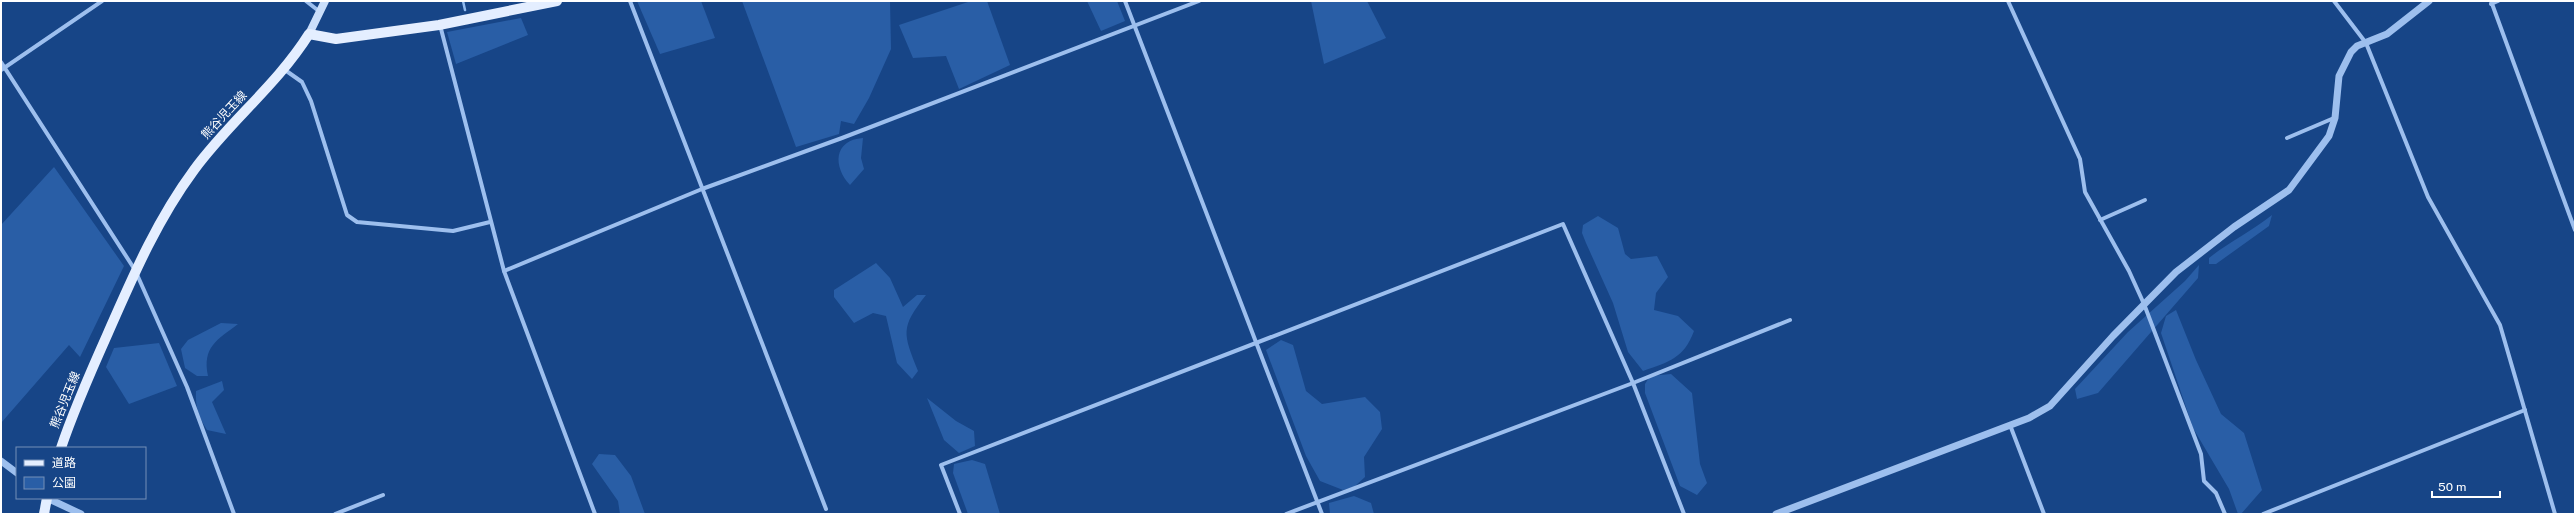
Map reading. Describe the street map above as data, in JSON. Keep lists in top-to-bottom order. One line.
{"streets":{"main road":["熊谷児玉線"]},"legend":["道路","公園"],"scale_bar":"50 m"}
